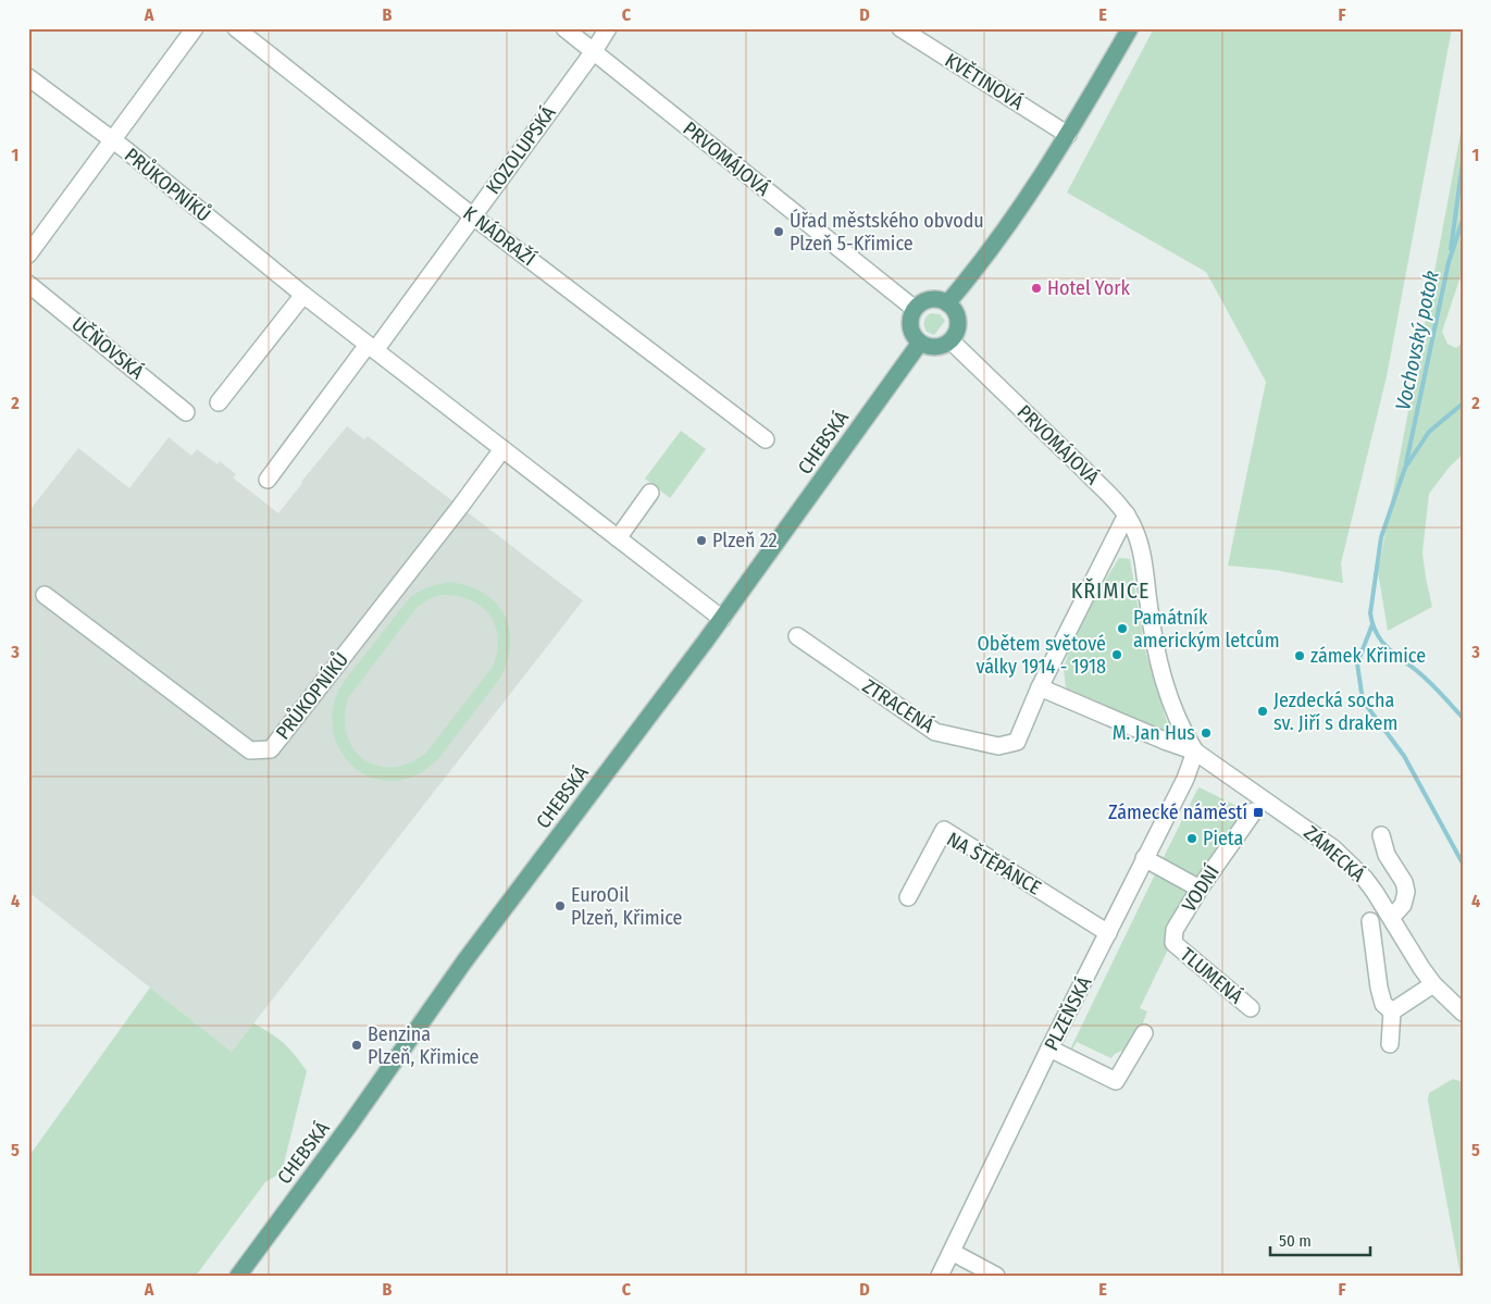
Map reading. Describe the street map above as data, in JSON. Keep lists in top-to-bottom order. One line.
{"streets":{"main road":["CHEBSKÁ"],"street":["KVĚTINOVÁ","KOZOLUPSKÁ","PRVOMÁJOVÁ","PRŮKOPNÍKŮ","K NÁDRAŽÍ","UČŇOVSKÁ","ZTRACENÁ","ZÁMECKÁ","NA ŠTĚPÁNCE","VODNÍ","TLUMENÁ","PLZEŇSKÁ"]},"crossings":[["KOZOLUPSKÁ","PRVOMÁJOVÁ"],["KOZOLUPSKÁ","PRŮKOPNÍKŮ"],["KOZOLUPSKÁ","K NÁDRAŽÍ"],["PRVOMÁJOVÁ","CHEBSKÁ"],["PRŮKOPNÍKŮ","CHEBSKÁ"],["ZÁMECKÁ","PLZEŇSKÁ"],["NA ŠTĚPÁNCE","PLZEŇSKÁ"],["VODNÍ","TLUMENÁ"]],"districts":["KŘIMICE"],"water":["Vochovský potok"],"places":{"other":["Úřad městského obvodu Plzeň 5-Křimice","Hotel York","Plzeň 22","Památník americkým letcům","Obětem světové války 1914 - 1918","zámek Křimice","Jezdecká socha sv. Jiří s drakem","M. Jan Hus","Pieta","EuroOil Plzeň, Křimice","Benzina Plzeň, Křimice"],"transit":["Zámecké náměstí"]},"scale_bar":"50 m","grid":{"columns":["A","B","C","D","E","F"],"rows":["1","2","3","4","5"]}}
